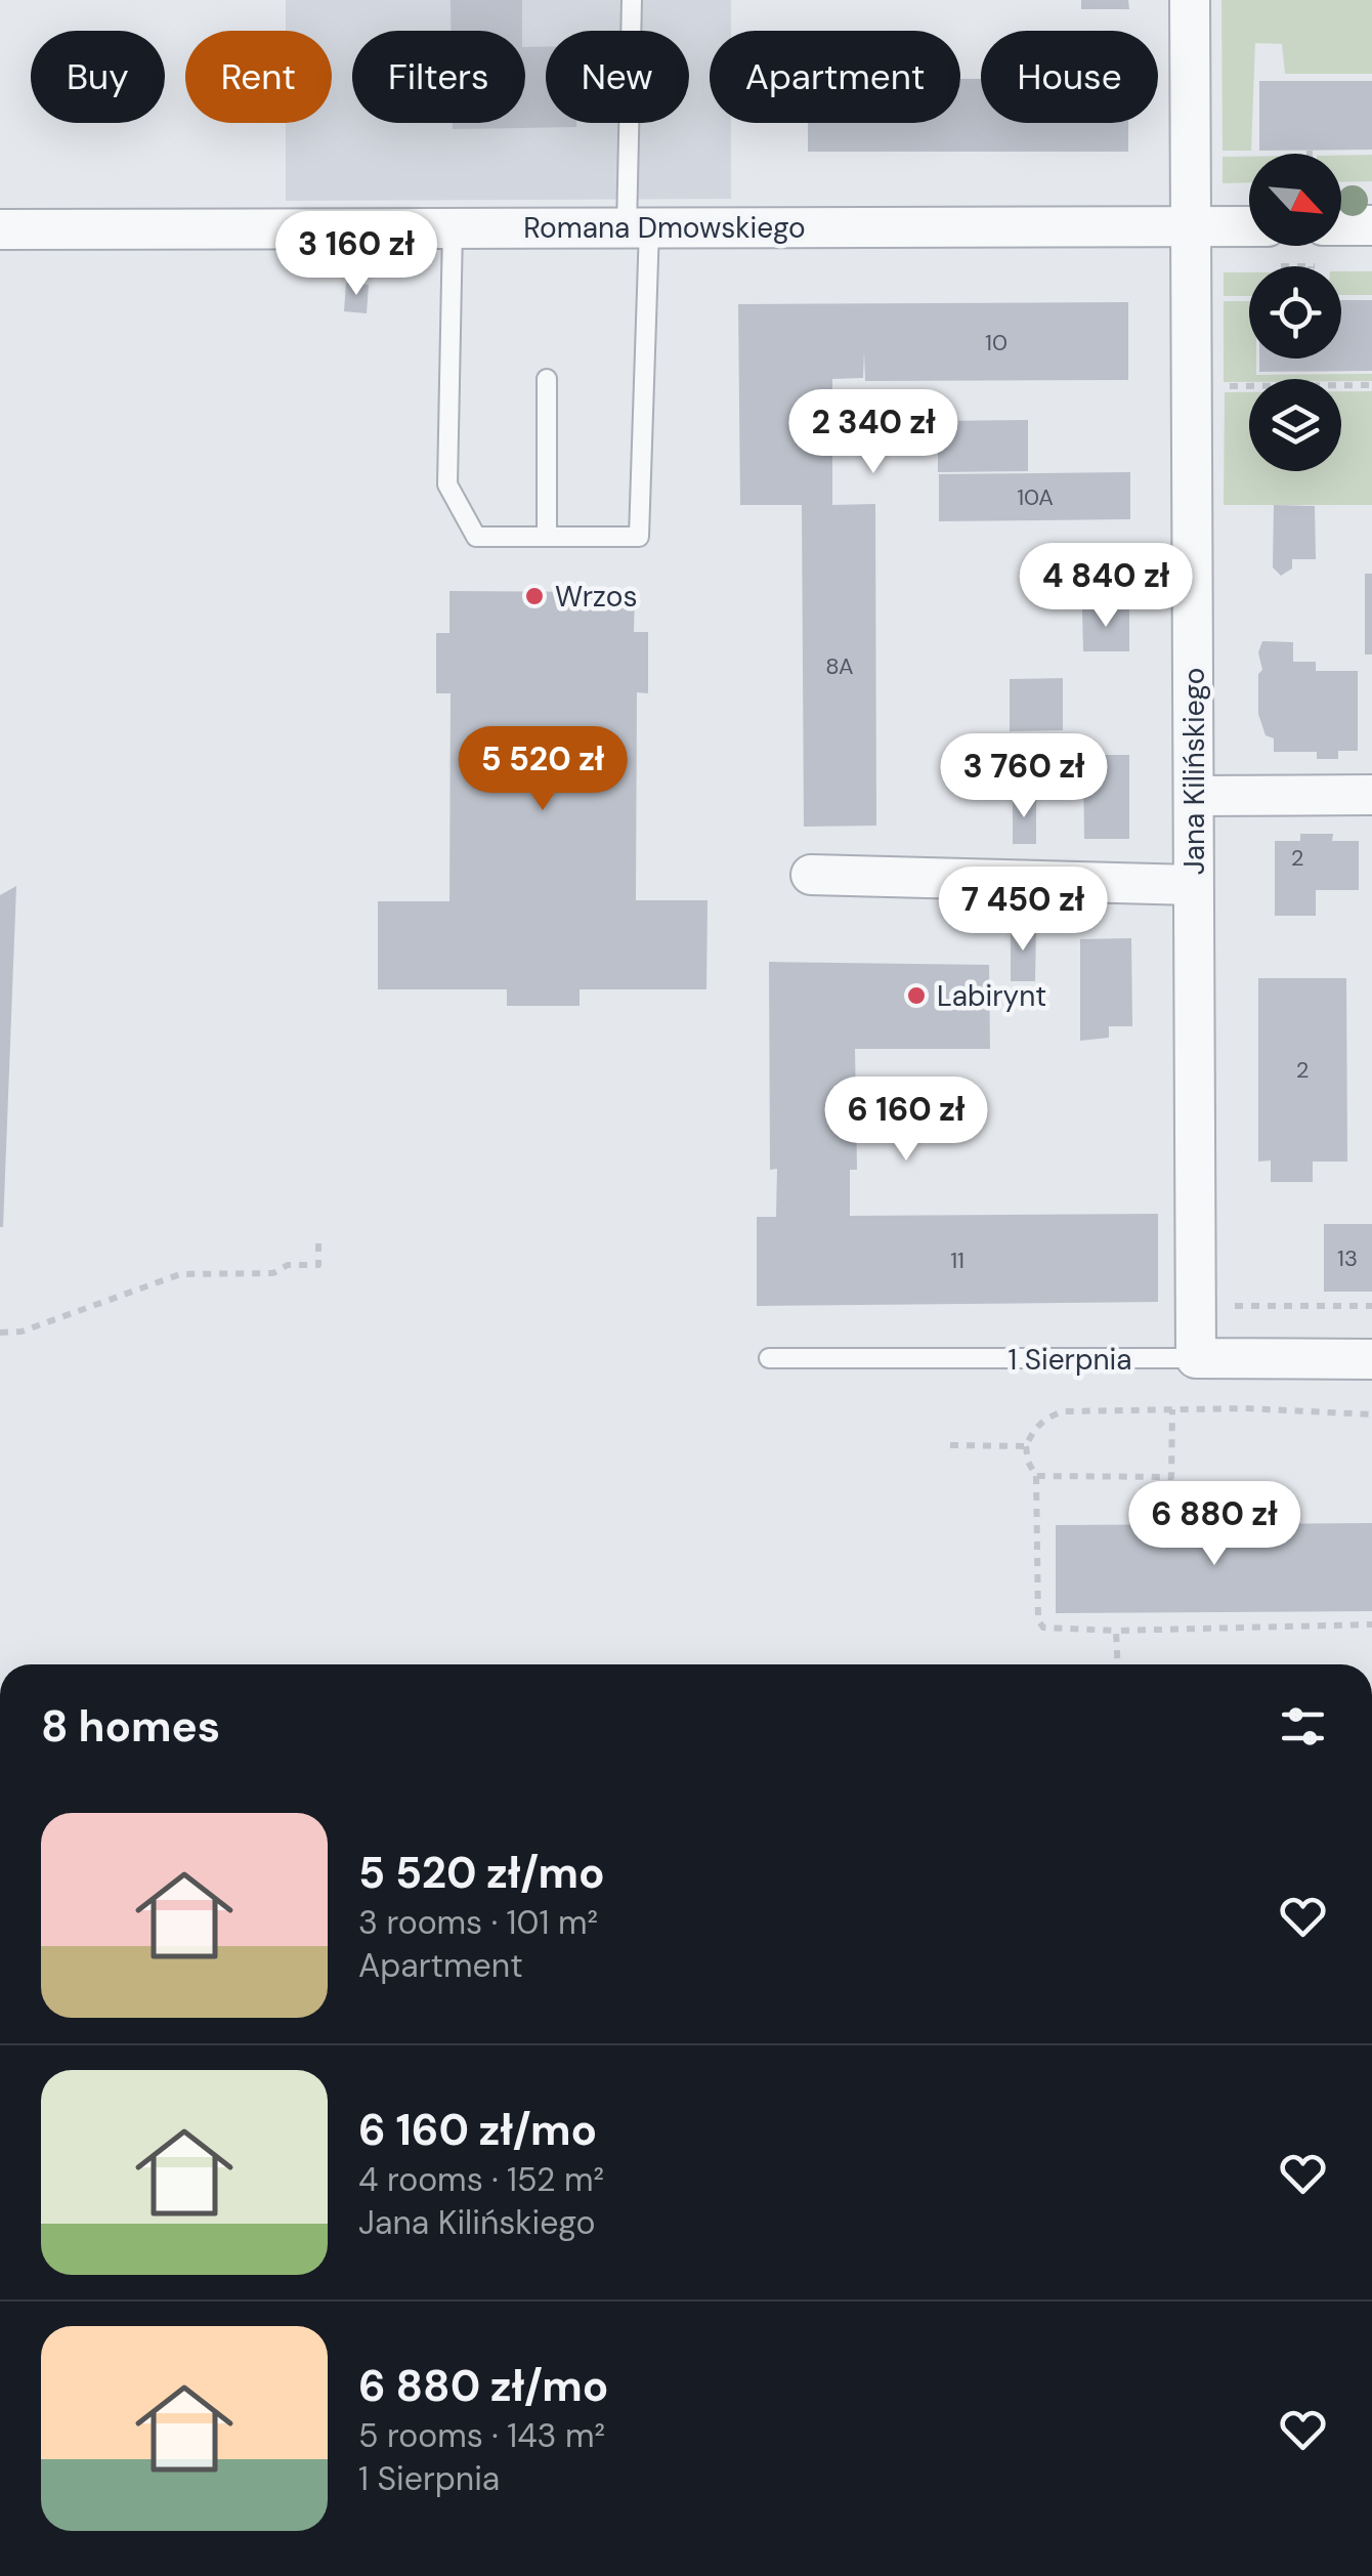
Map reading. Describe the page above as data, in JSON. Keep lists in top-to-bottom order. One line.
{"streets":{"street":["Romana Dmowskiego","Jana Kilińskiego","1 Sierpnia"]},"crossings":[["Romana Dmowskiego","Jana Kilińskiego"],["Jana Kilińskiego","1 Sierpnia"]],"places":["Wrzos","Labirynt"],"house_numbers":["10","10A","8A","2","2","13","11"],"north":"bottom right","page":{"chip":["Buy","Rent","Filters","New","Apartment","House"],"price":["3 160 zł","2 340 zł","4 840 zł","5 520 zł","3 760 zł","7 450 zł","6 160 zł","6 880 zł"],"heading":"8 homes","list":[{"name":"5 520 zł/mo","note":"3 rooms · 101 m² · Apartment"},{"name":"6 160 zł/mo","note":"4 rooms · 152 m² · Jana Kilińskiego"},{"name":"6 880 zł/mo","note":"5 rooms · 143 m² · 1 Sierpnia"}]}}
